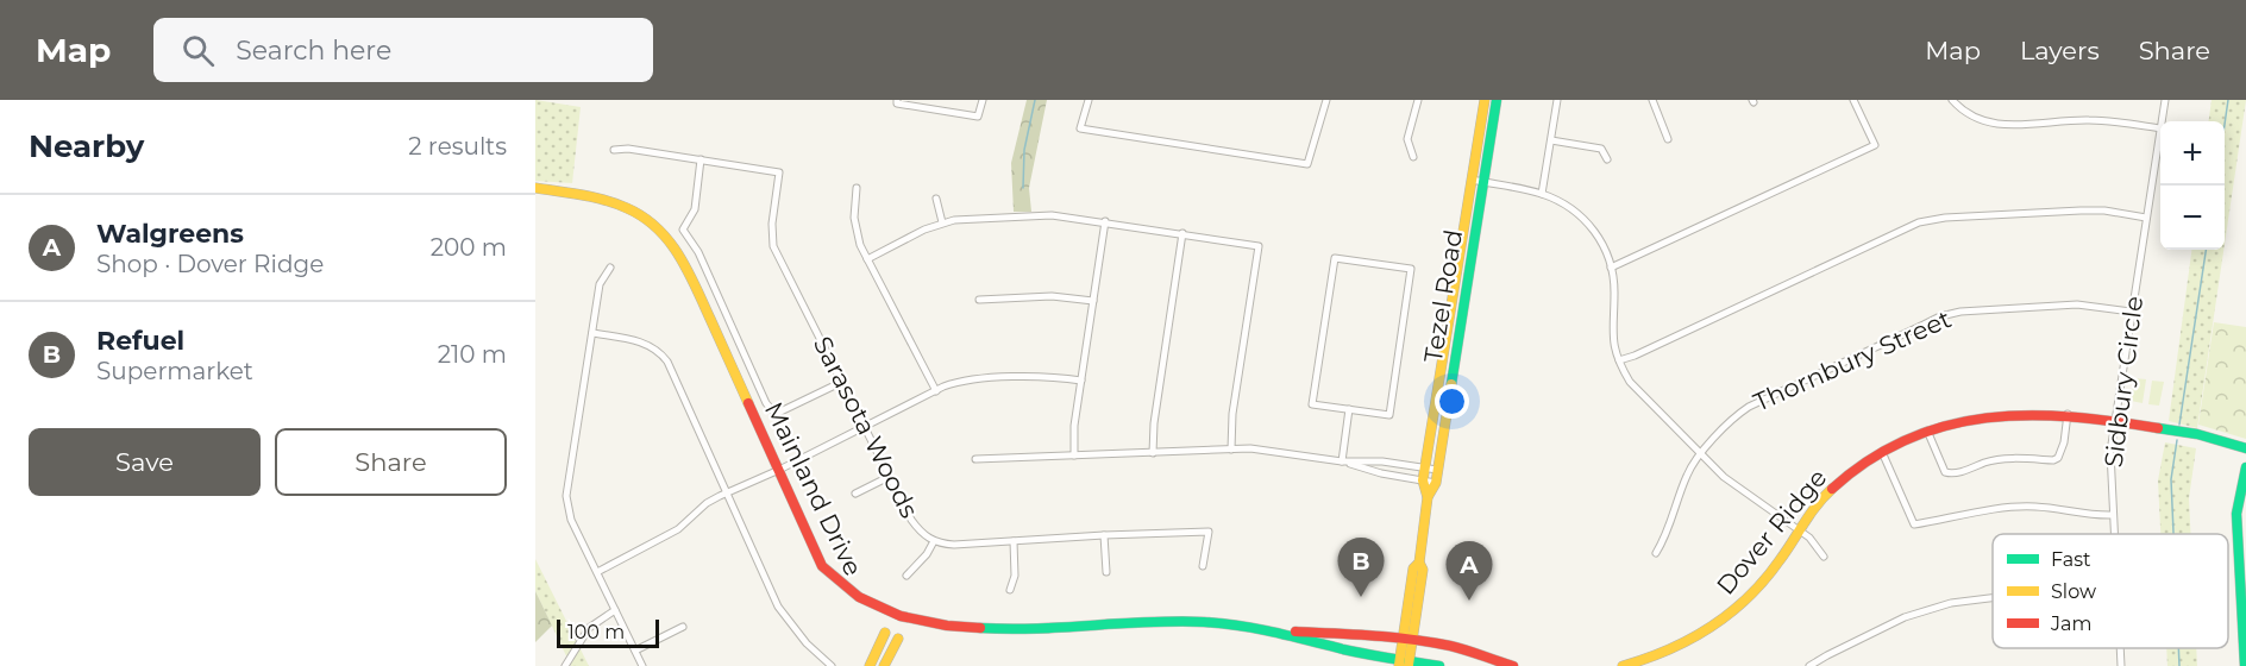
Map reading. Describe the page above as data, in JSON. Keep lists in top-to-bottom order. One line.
{"streets":{"main road":["Tezel Road","Mainland Drive","Dover Ridge"],"street":["Thornbury Street","Sidbury Circle","Sarasota Woods"]},"crossings":[["Thornbury Street","Sidbury Circle"],["Sidbury Circle","Dover Ridge"]],"legend":["Fast","Slow","Jam"],"scale_bar":"100 m","page":{"header":"Map","search":"Search here","nav":["Map","Layers","Share"],"heading":["Nearby","2 results"],"map_buttons":["+","−"],"list":[{"mark":"A","name":"Walgreens","note":"Shop · Dover Ridge","value":"200 m"},{"mark":"B","name":"Refuel","note":"Supermarket","value":"210 m"}],"buttons":["Save","Share"],"pins":["B","A"],"scale":"100 m"}}
